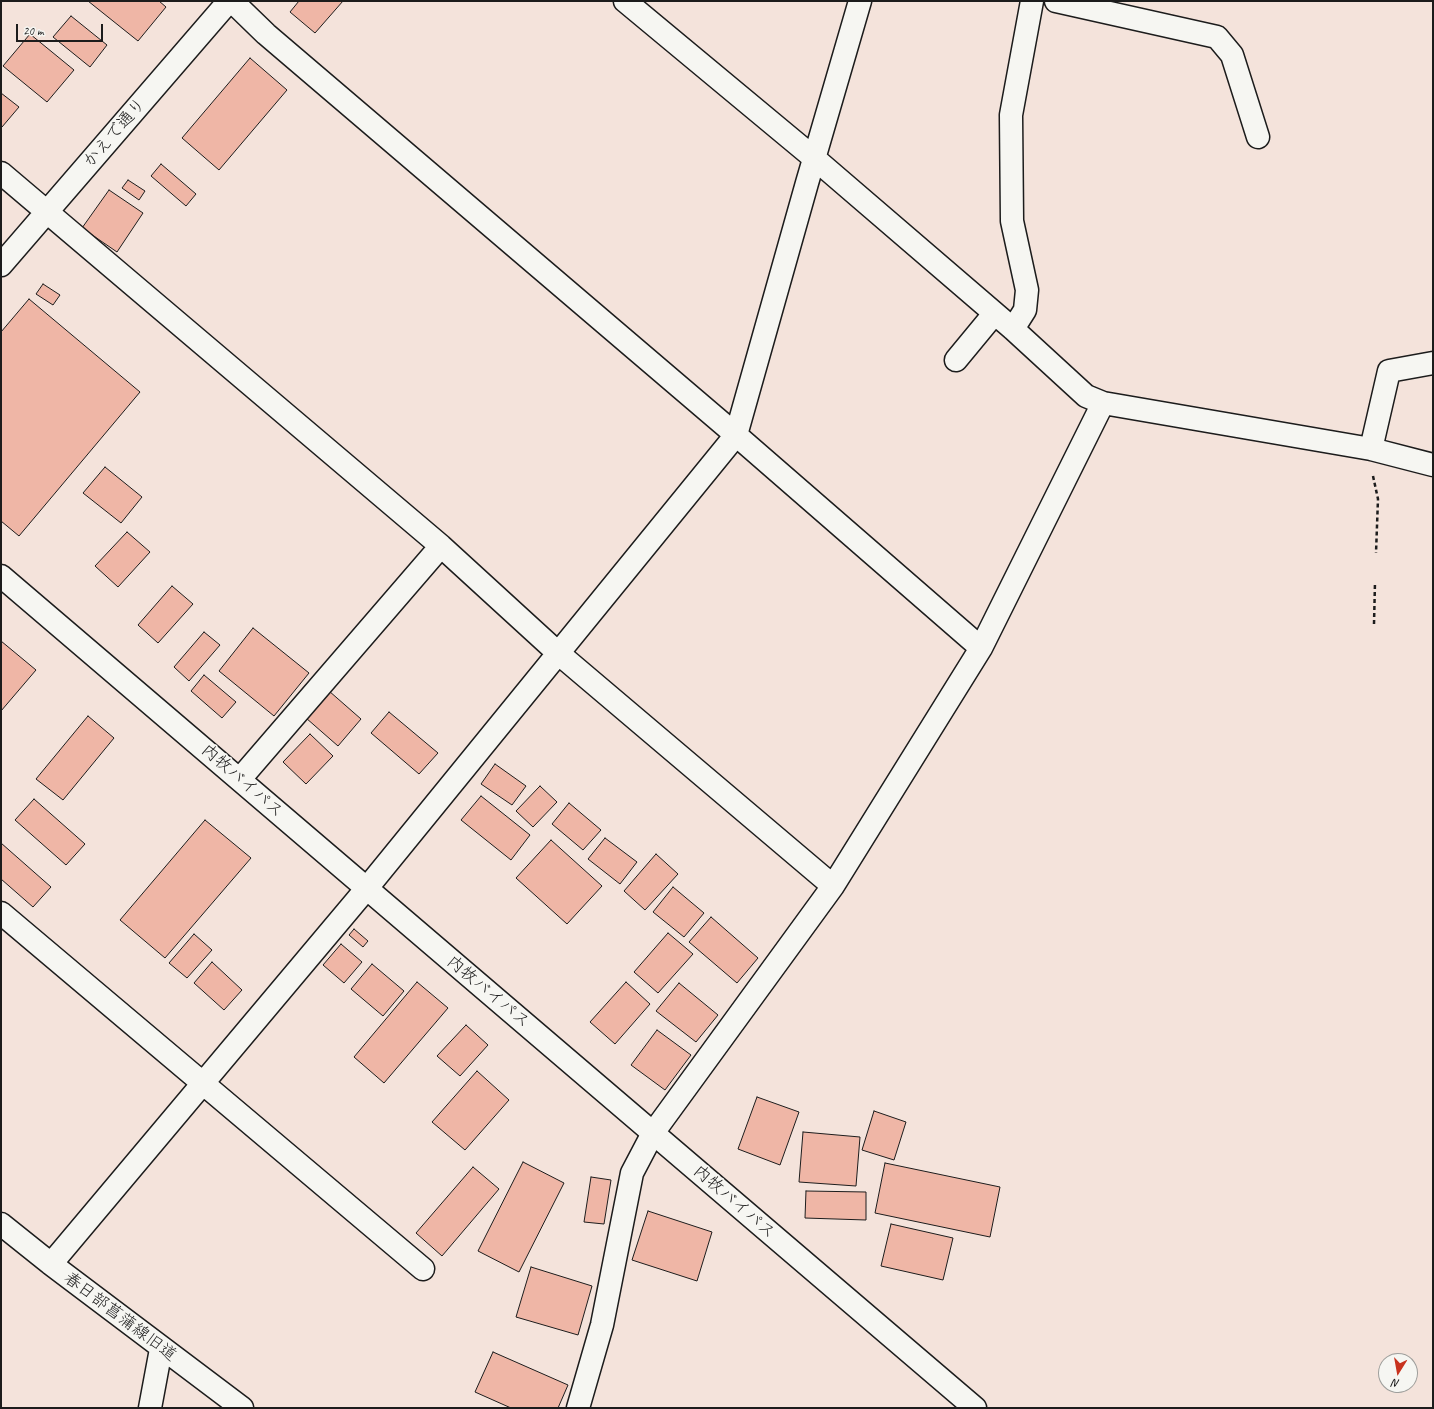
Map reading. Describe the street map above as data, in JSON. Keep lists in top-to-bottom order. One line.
{"streets":{"street":["かえで通り","内牧バイパス","春日部菖蒲線旧道"]},"scale_bar":"20 m","north":"bottom"}
